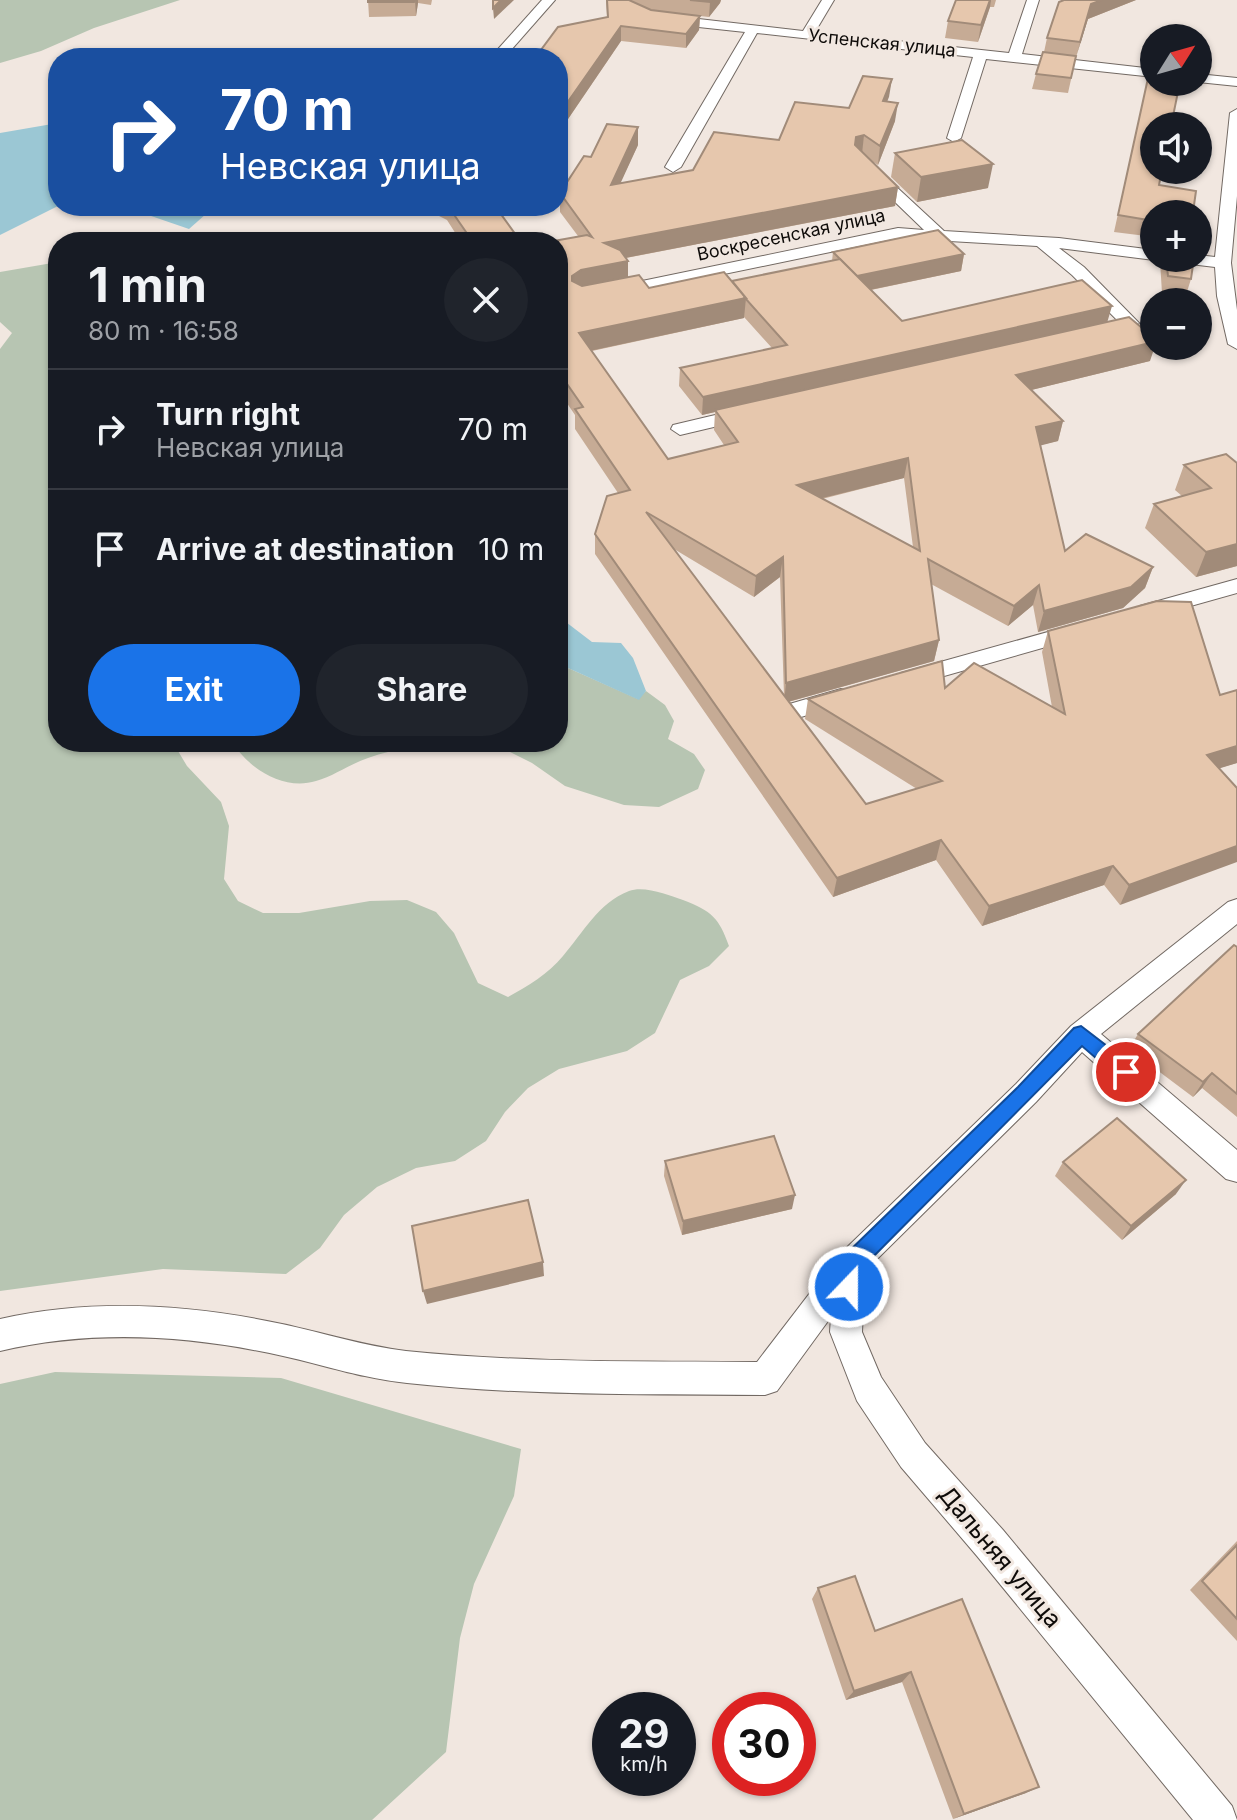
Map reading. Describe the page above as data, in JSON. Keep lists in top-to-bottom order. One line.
{"streets":{"street":["Успенская улица","Воскресенская улица","Дальняя улица"]},"north":"top right","page":{"map_buttons":["+","−"],"turn":["70 m","Невская улица"],"heading":["1 min","80 m · 16:58"],"list":[{"name":"Turn right","note":"Невская улица","value":"70 m"},{"name":"Arrive at destination","value":"10 m"}],"buttons":["Exit","Share"],"speed":"29 km/h","limit":"30"}}
